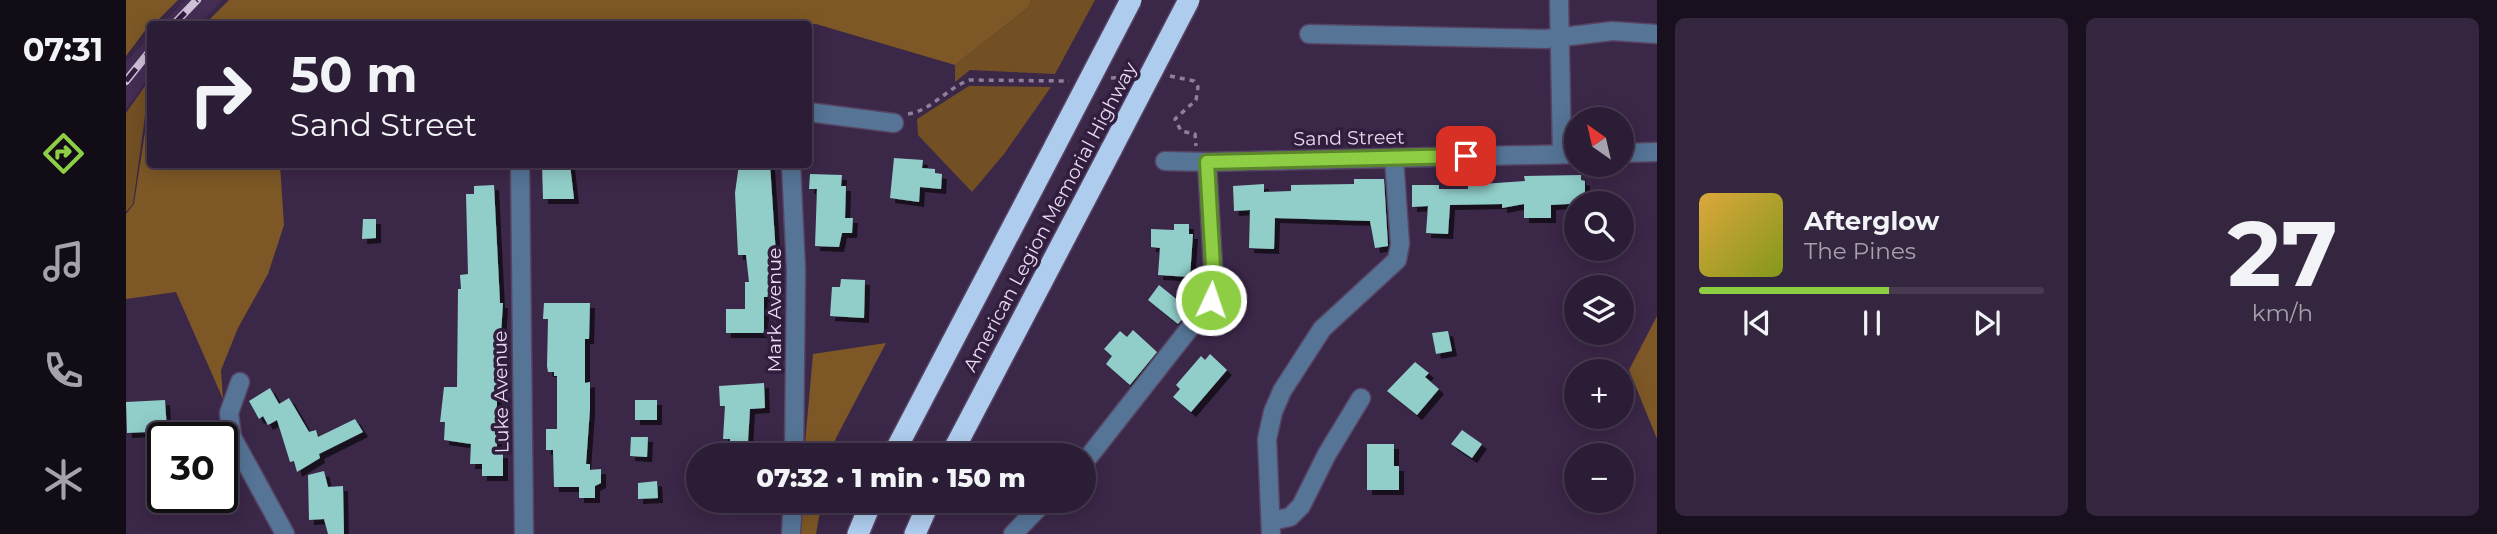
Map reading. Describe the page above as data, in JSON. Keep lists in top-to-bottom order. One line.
{"streets":{"highway":["American Legion Memorial Highway"],"street":["Sand Street","Mark Avenue","Luke Avenue"]},"north":"top left","page":{"tabs":"07:31","tile":["27","km/h"],"turn":["50 m","Sand Street"],"map_buttons":["+","−"],"song":["Afterglow","The Pines"],"limit":"30","trip":"07:32 · 1 min · 150 m"}}
